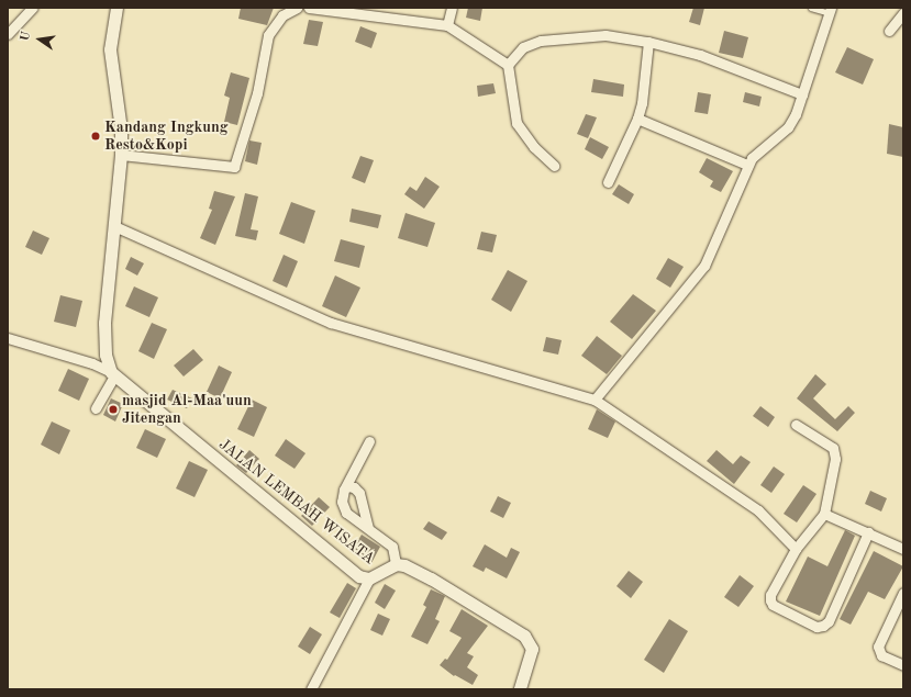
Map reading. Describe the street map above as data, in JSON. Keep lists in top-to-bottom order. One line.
{"streets":{"street":["JALAN LEMBAH WISATA"]},"places":["Kandang Ingkung Resto&Kopi","masjid Al-Maa'uun Jitengan"],"north":"left"}
